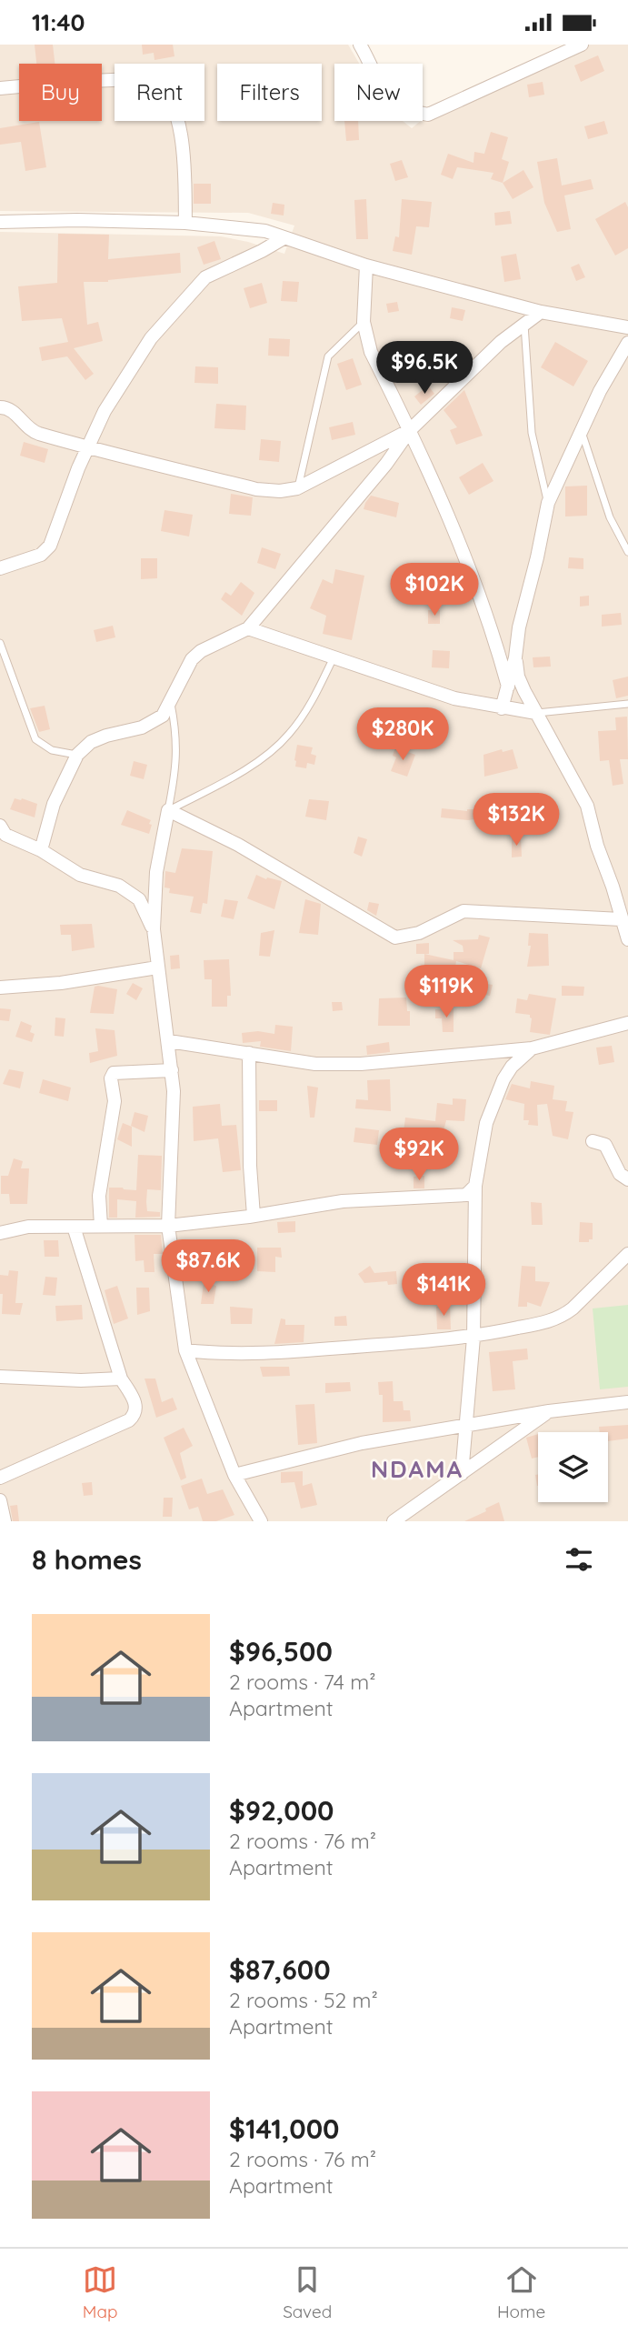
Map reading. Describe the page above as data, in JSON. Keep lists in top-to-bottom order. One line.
{"districts":["NDAMA"],"page":{"status":"11:40","chip":["Buy","Rent","Filters","New"],"price":["$96.5K","$102K","$280K","$132K","$119K","$92K","$87.6K","$141K"],"heading":"8 homes","list":[{"name":"$96,500","note":"2 rooms · 74 m² · Apartment"},{"name":"$92,000","note":"2 rooms · 76 m² · Apartment"},{"name":"$87,600","note":"2 rooms · 52 m² · Apartment"},{"name":"$141,000","note":"2 rooms · 76 m² · Apartment"}],"tabs":["Map","Saved","Home"]}}
